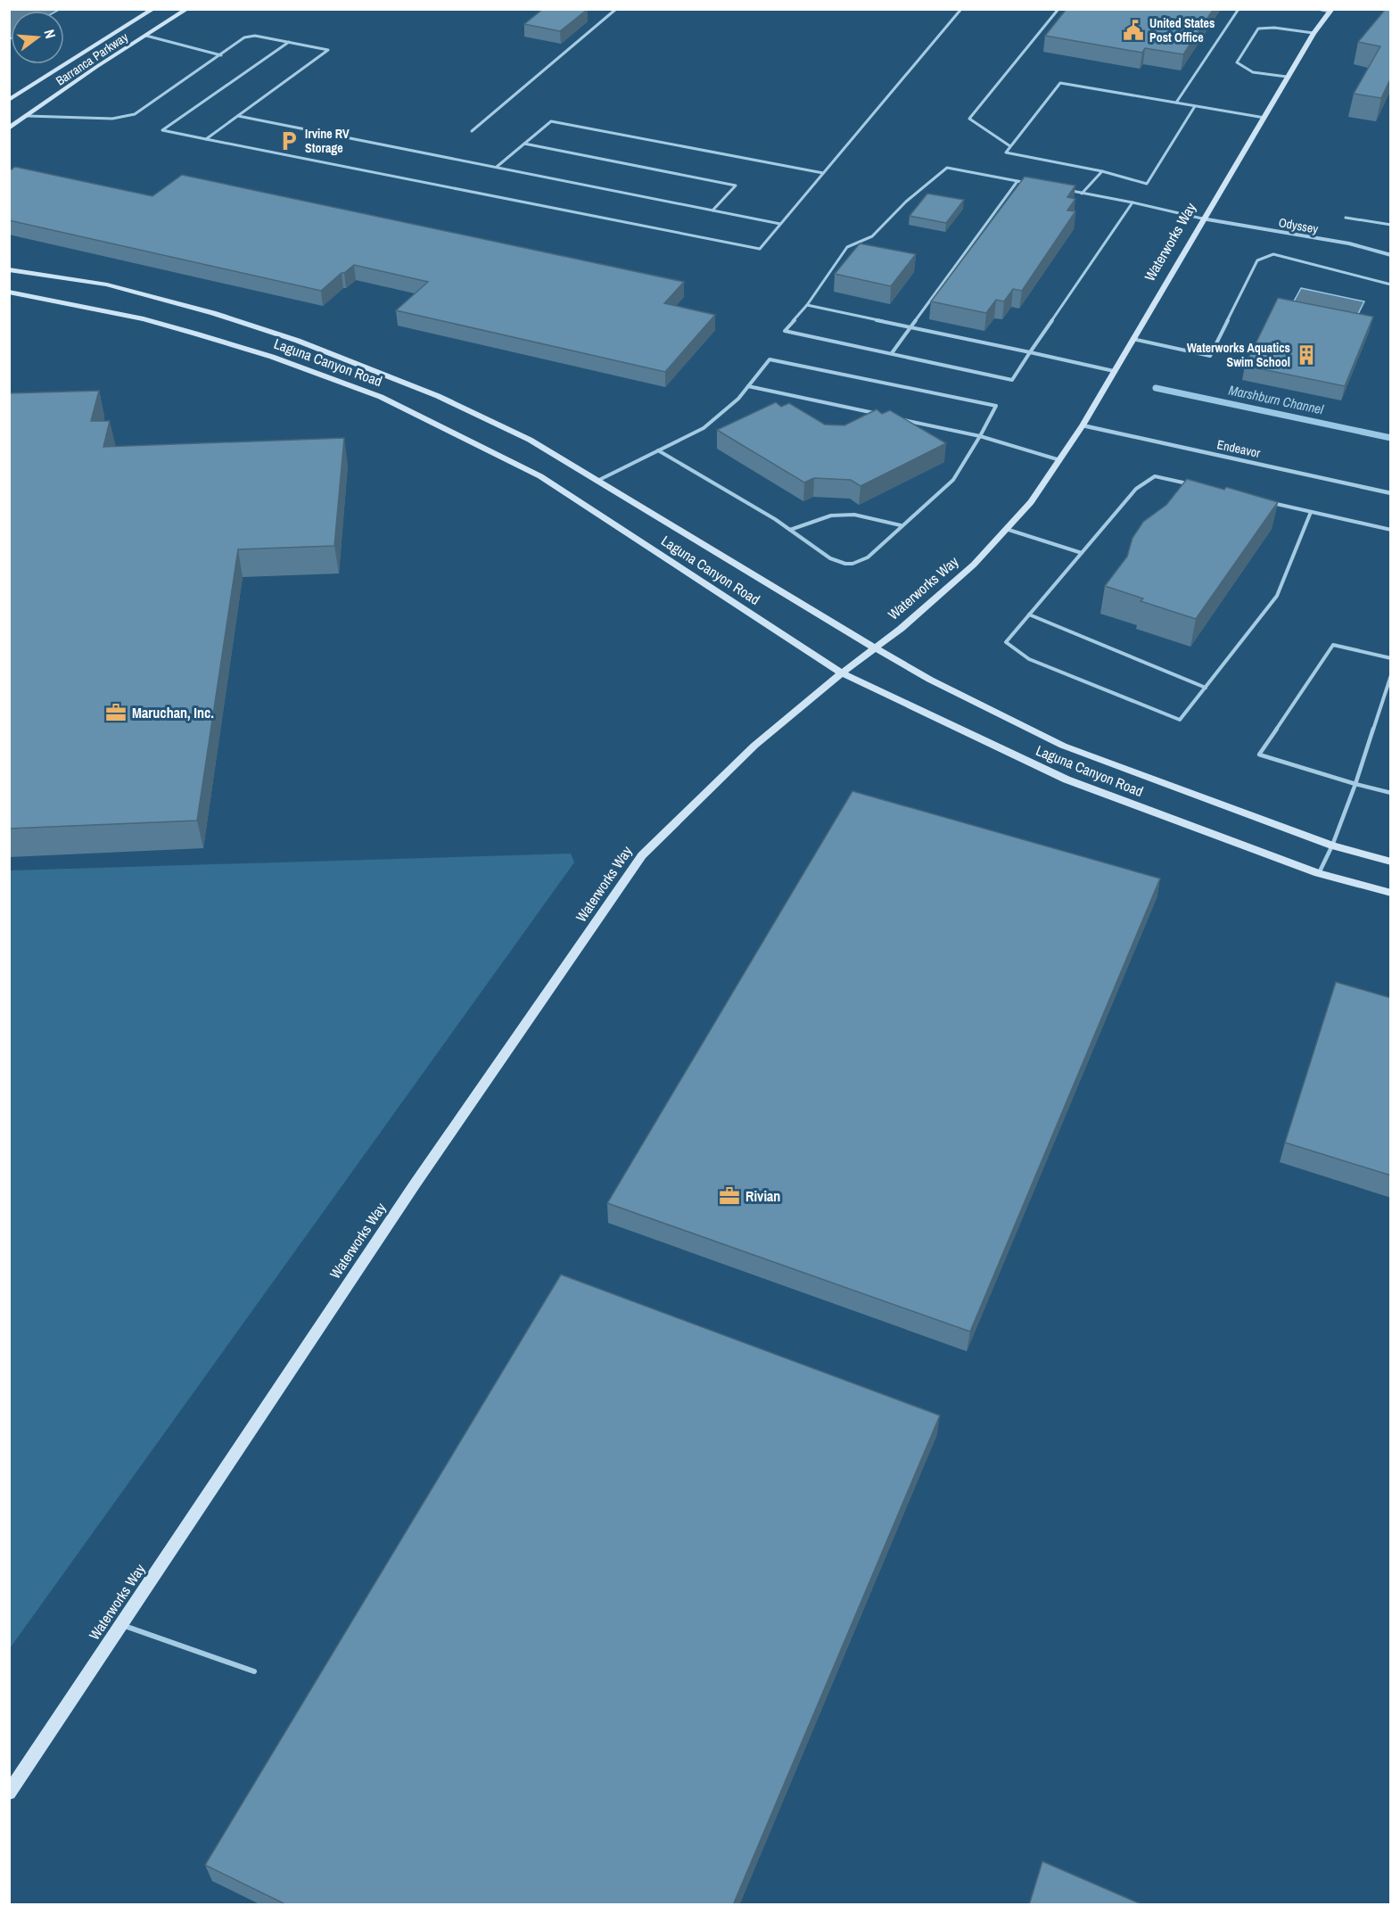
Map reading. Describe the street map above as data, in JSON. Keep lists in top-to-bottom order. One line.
{"streets":{"main road":["Barranca Parkway","Waterworks Way","Laguna Canyon Road"],"street":["Odyssey","Endeavor"]},"crossings":[["Odyssey","Waterworks Way"],["Waterworks Way","Laguna Canyon Road"],["Waterworks Way","Endeavor"]],"water":["Marshburn Channel"],"places":{"public building":["United States Post Office"],"parking":["Irvine RV Storage"],"building":["Waterworks Aquatics Swim School"],"office":["Maruchan, Inc.","Rivian"]},"north":"right"}
